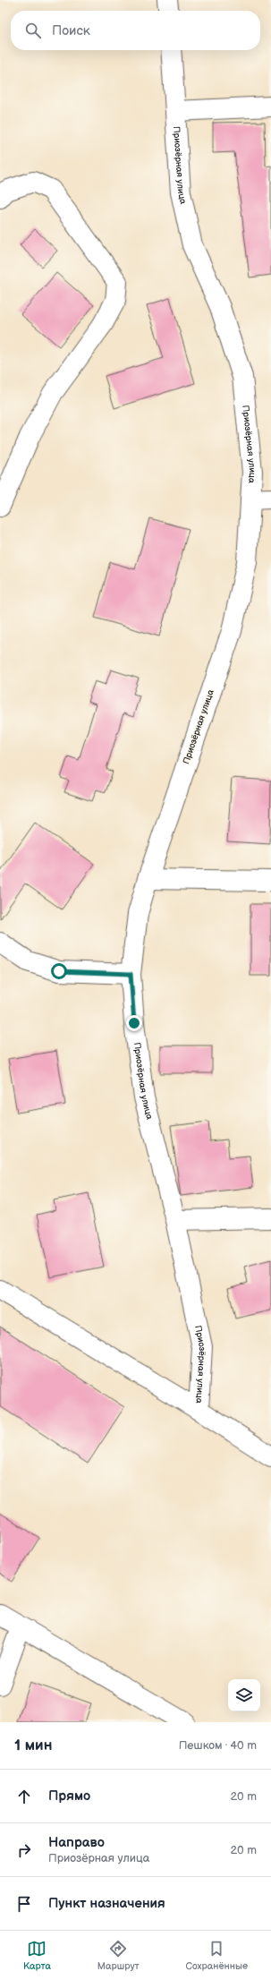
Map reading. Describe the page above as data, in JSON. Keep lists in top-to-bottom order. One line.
{"streets":{"street":["Приозёрная улица"]},"page":{"search":"Поиск","heading":["1 мин","Пешком · 40 m"],"list":[["Прямо","20 m"],["Направо","Приозёрная улица","20 m"],"Пункт назначения"],"nav":["Карта","Маршрут","Сохранённые"]}}
